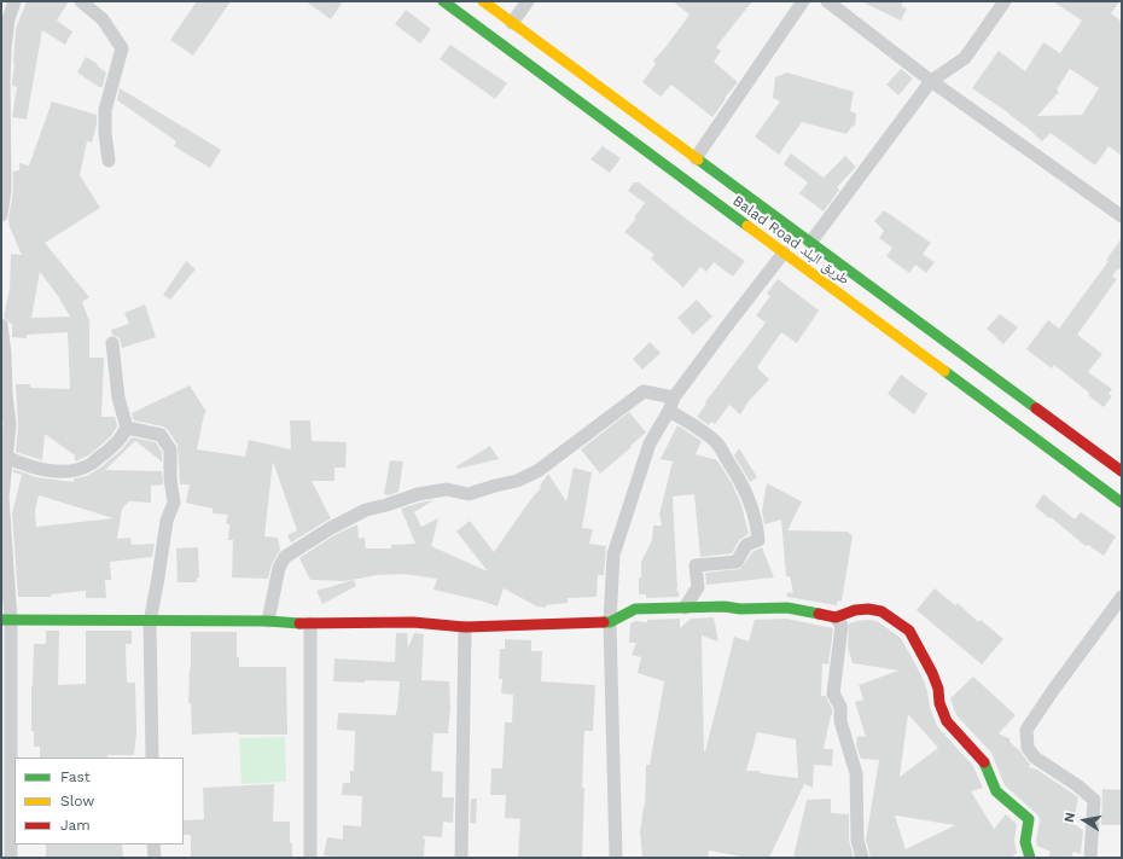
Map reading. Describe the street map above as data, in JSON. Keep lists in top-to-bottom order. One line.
{"streets":{"main road":["Balad Road طريق البلد"]},"legend":["Fast","Slow","Jam"],"north":"left"}
